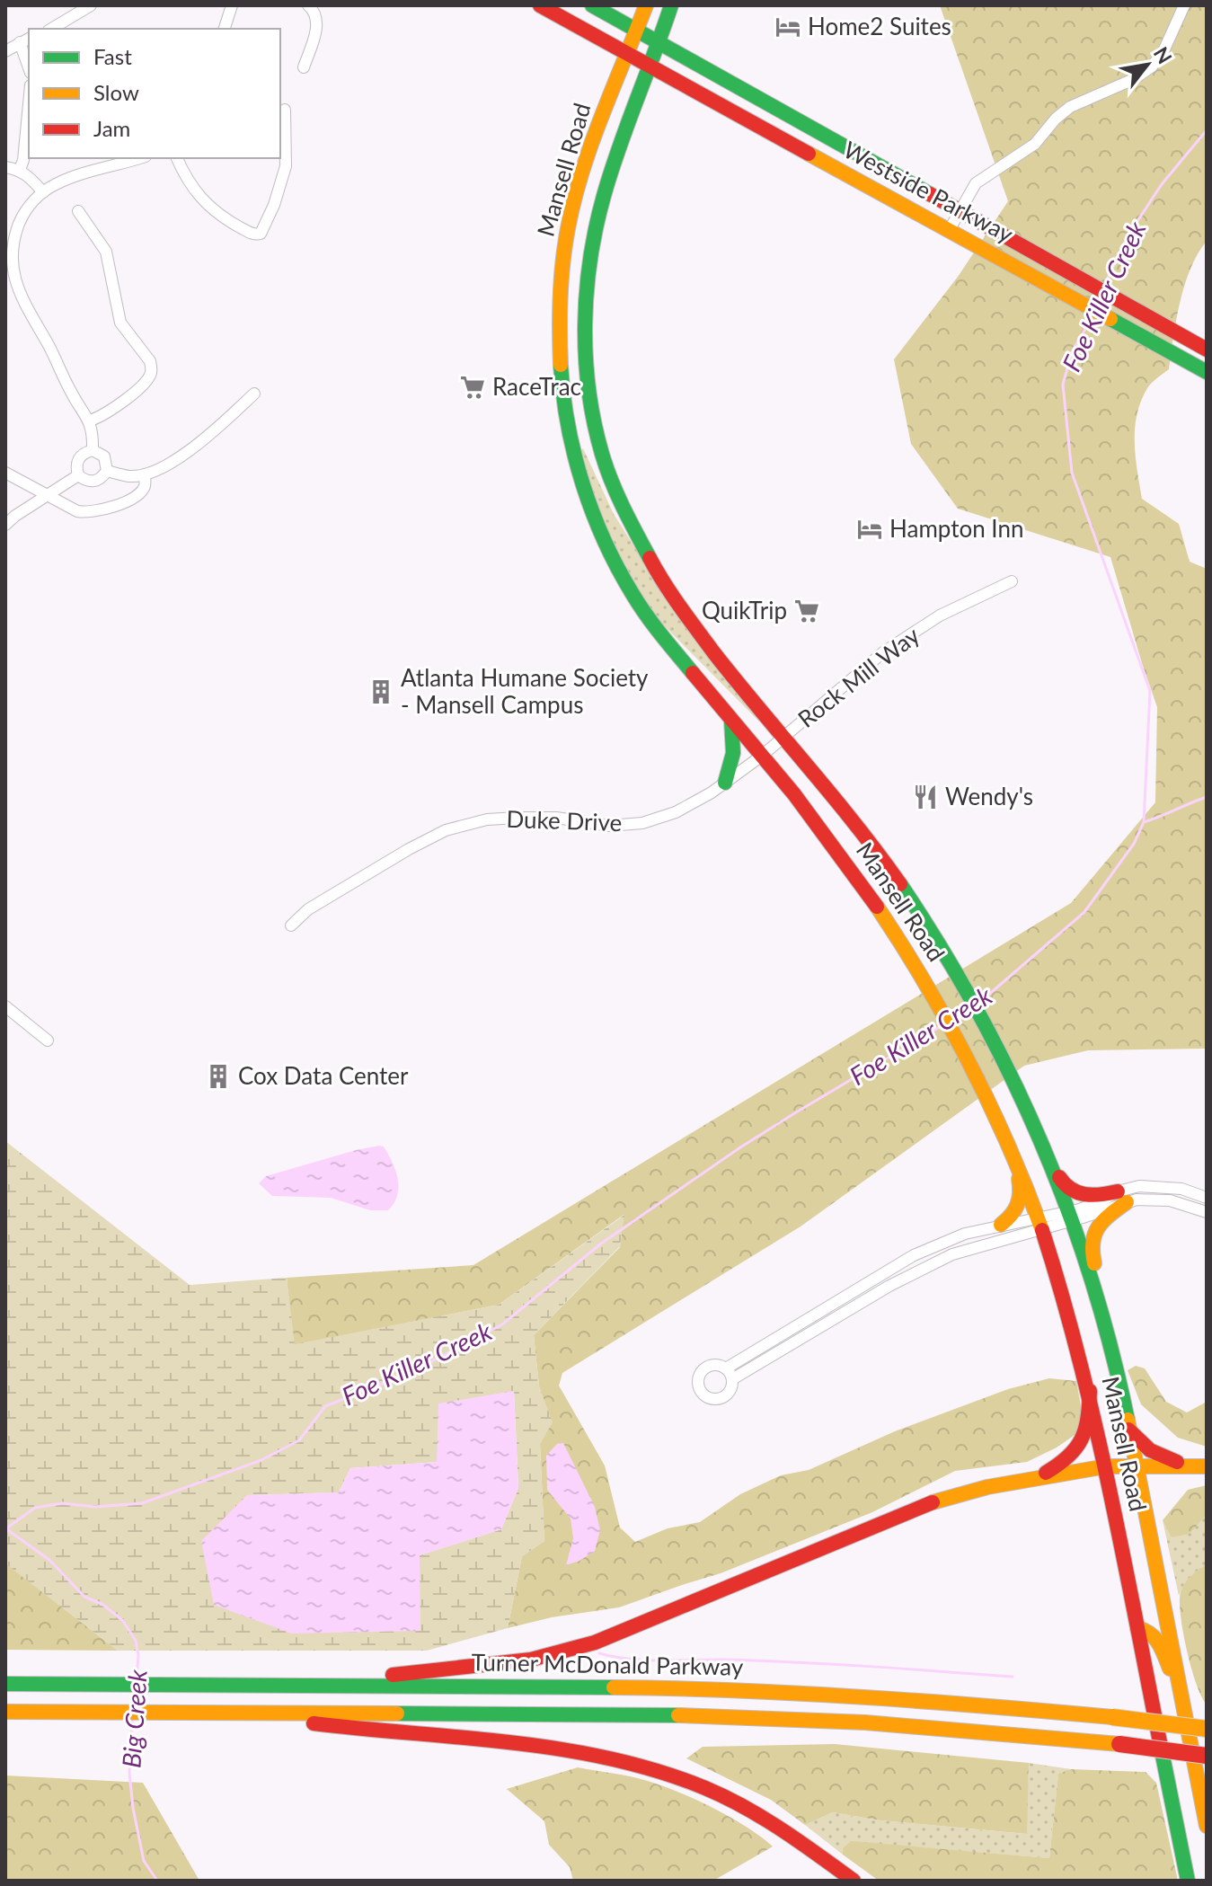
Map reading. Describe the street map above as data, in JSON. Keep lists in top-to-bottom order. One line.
{"streets":{"main road":["Mansell Road","Westside Parkway","Turner McDonald Parkway"],"street":["Rock Mill Way","Duke Drive"]},"crossings":[["Mansell Road","Westside Parkway"],["Mansell Road","Rock Mill Way"],["Mansell Road","Duke Drive"],["Rock Mill Way","Duke Drive"]],"water":["Foe Killer Creek","Big Creek"],"places":{"hotel":["Home2 Suites","Hampton Inn"],"supermarket":["RaceTrac","QuikTrip"],"building":["Atlanta Humane Society - Mansell Campus","Cox Data Center"],"restaurant":["Wendy's"]},"legend":["Fast","Slow","Jam"],"north":"top right"}
